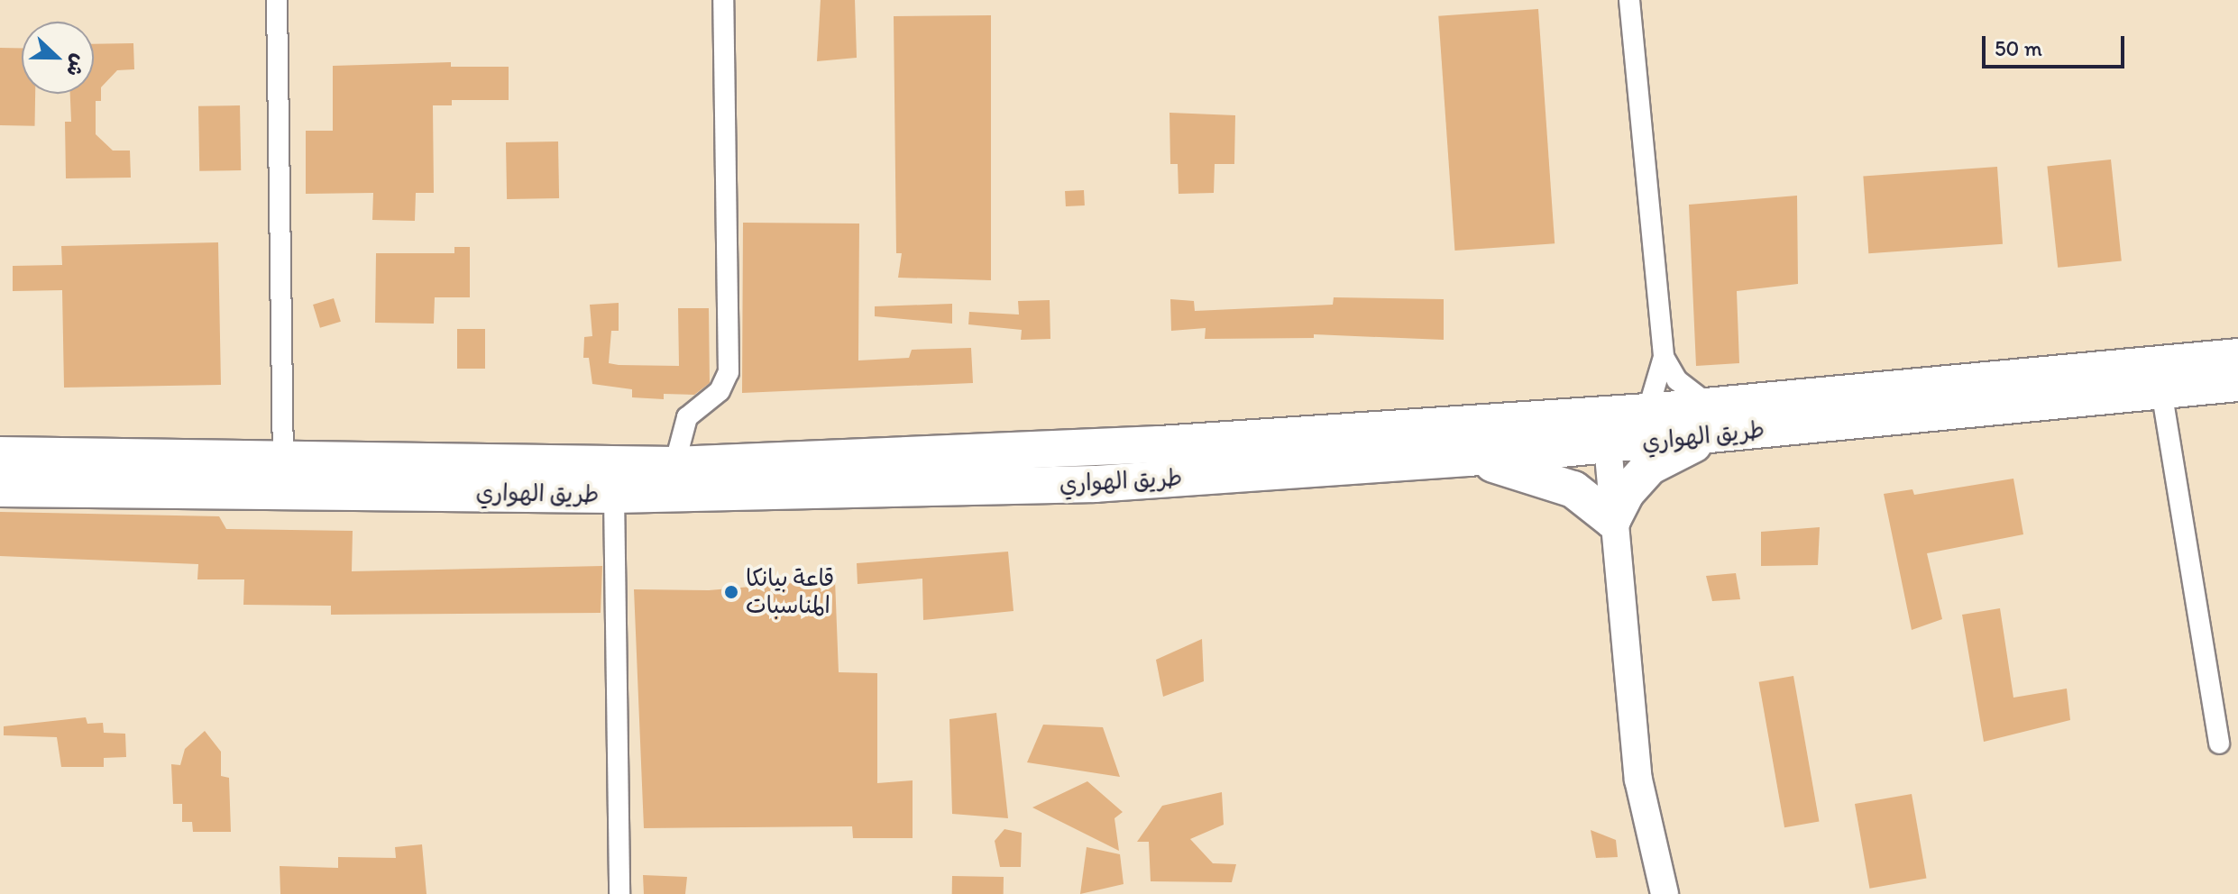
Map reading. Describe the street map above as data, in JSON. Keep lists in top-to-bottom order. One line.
{"streets":{"highway":["طريق الهواري"]},"places":["قاعة بيانكا المناسبات"],"scale_bar":"50 m","north":"right"}
